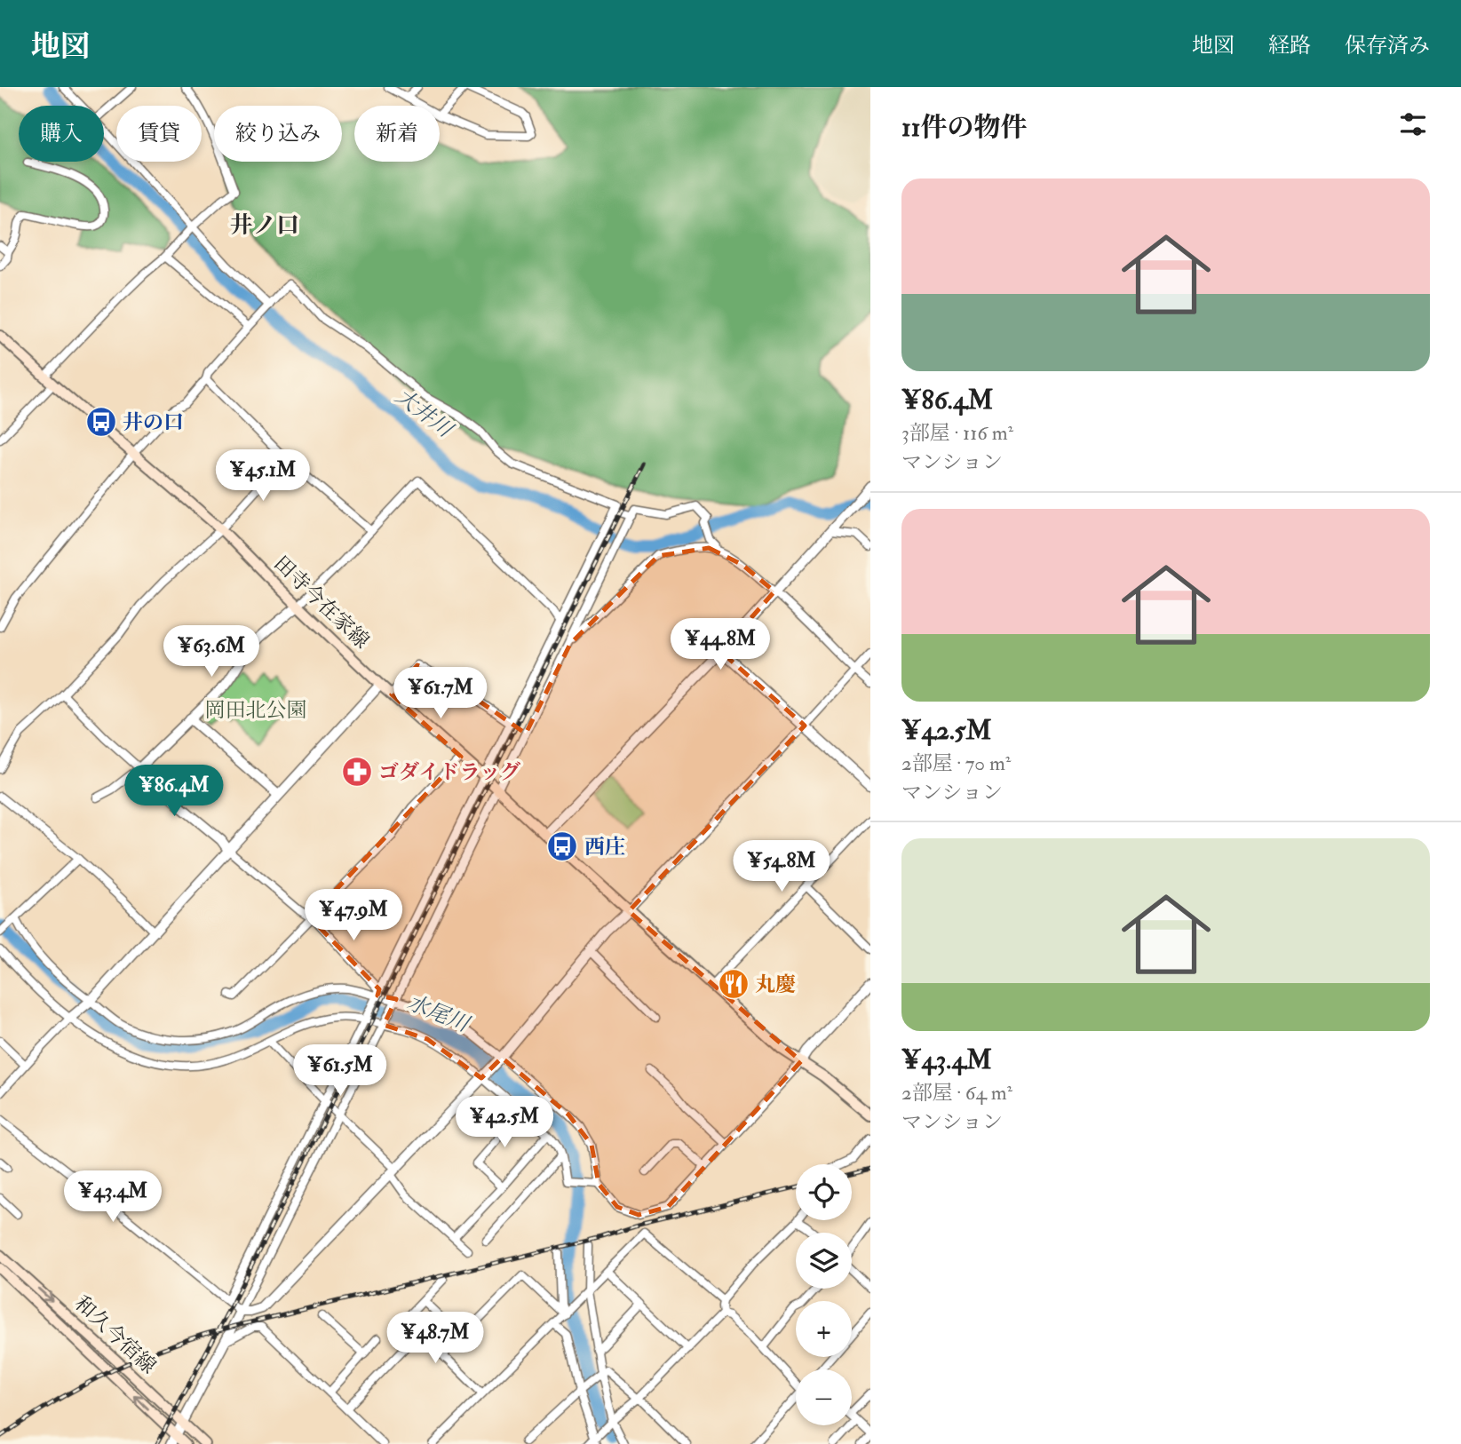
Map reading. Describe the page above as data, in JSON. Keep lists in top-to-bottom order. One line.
{"streets":{"main road":["田寺今在家線","和久今宿線"]},"districts":["井ノ口"],"water":["大井川","水尾川"],"parks":["岡田北公園"],"places":{"bus stop":["井の口","西庄"],"pharmacy":["ゴダイドラッグ"],"restaurant":["丸慶"]},"page":{"header":"地図","nav":["地図","経路","保存済み"],"heading":"11件の物件","chip":["購入","賃貸","絞り込み","新着"],"list":[{"name":"¥86.4M","note":"3部屋 · 116 m² · マンション"},{"name":"¥42.5M","note":"2部屋 · 70 m² · マンション"},{"name":"¥43.4M","note":"2部屋 · 64 m² · マンション"}],"price":["¥45.1M","¥44.8M","¥63.6M","¥61.7M","¥86.4M","¥54.8M","¥47.9M","¥61.5M","¥42.5M","¥43.4M","¥48.7M"],"map_buttons":["+","−"]}}
